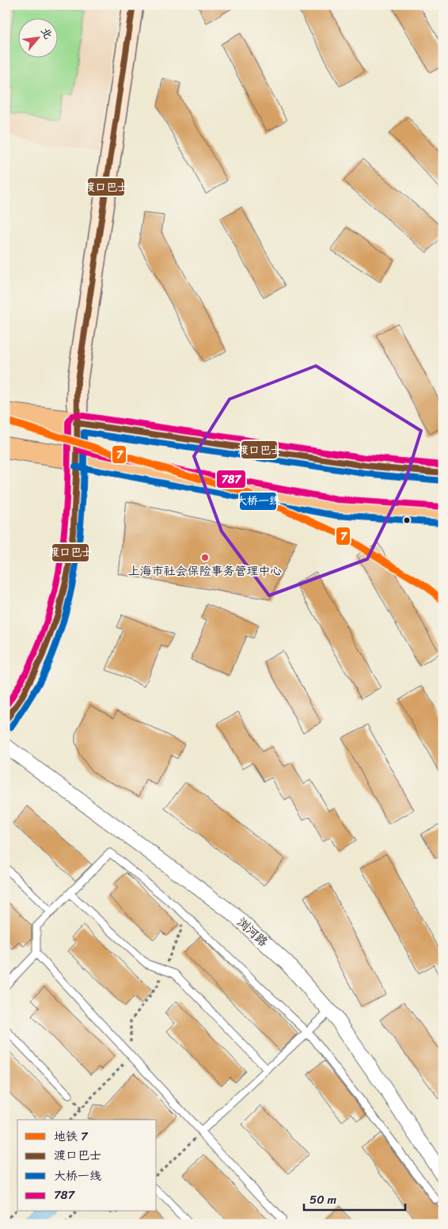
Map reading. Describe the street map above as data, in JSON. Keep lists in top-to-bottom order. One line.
{"streets":{"street":["浏河路"]},"places":["上海市社会保险事务管理中心"],"lines":["transit line 渡口巴士","transit line 787","metro line 7","transit line 大桥一线"],"legend":["地铁 7","渡口巴士","大桥一线","787"],"scale_bar":"50 m","north":"top right"}
